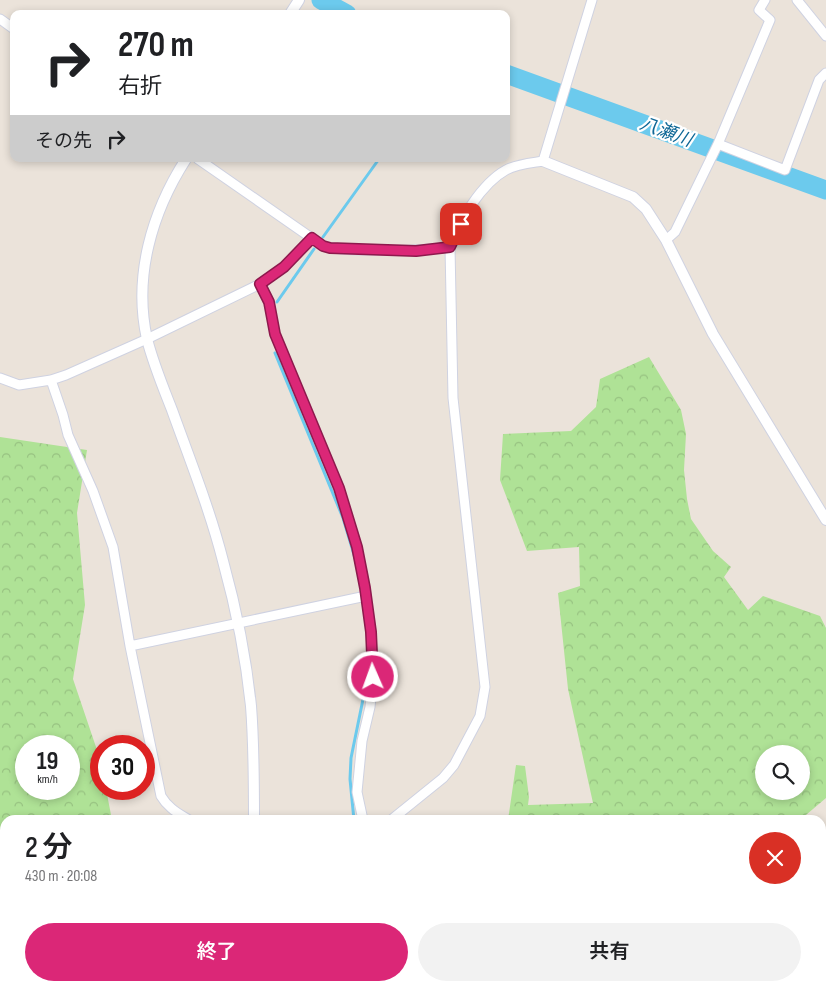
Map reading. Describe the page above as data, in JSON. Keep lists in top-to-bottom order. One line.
{"water":["八瀬川"],"page":{"turn":["270 m","右折"],"then":"その先","speed":"19 km/h","limit":"30","heading":["2 分","430 m · 20:08"],"buttons":["終了","共有"]}}
